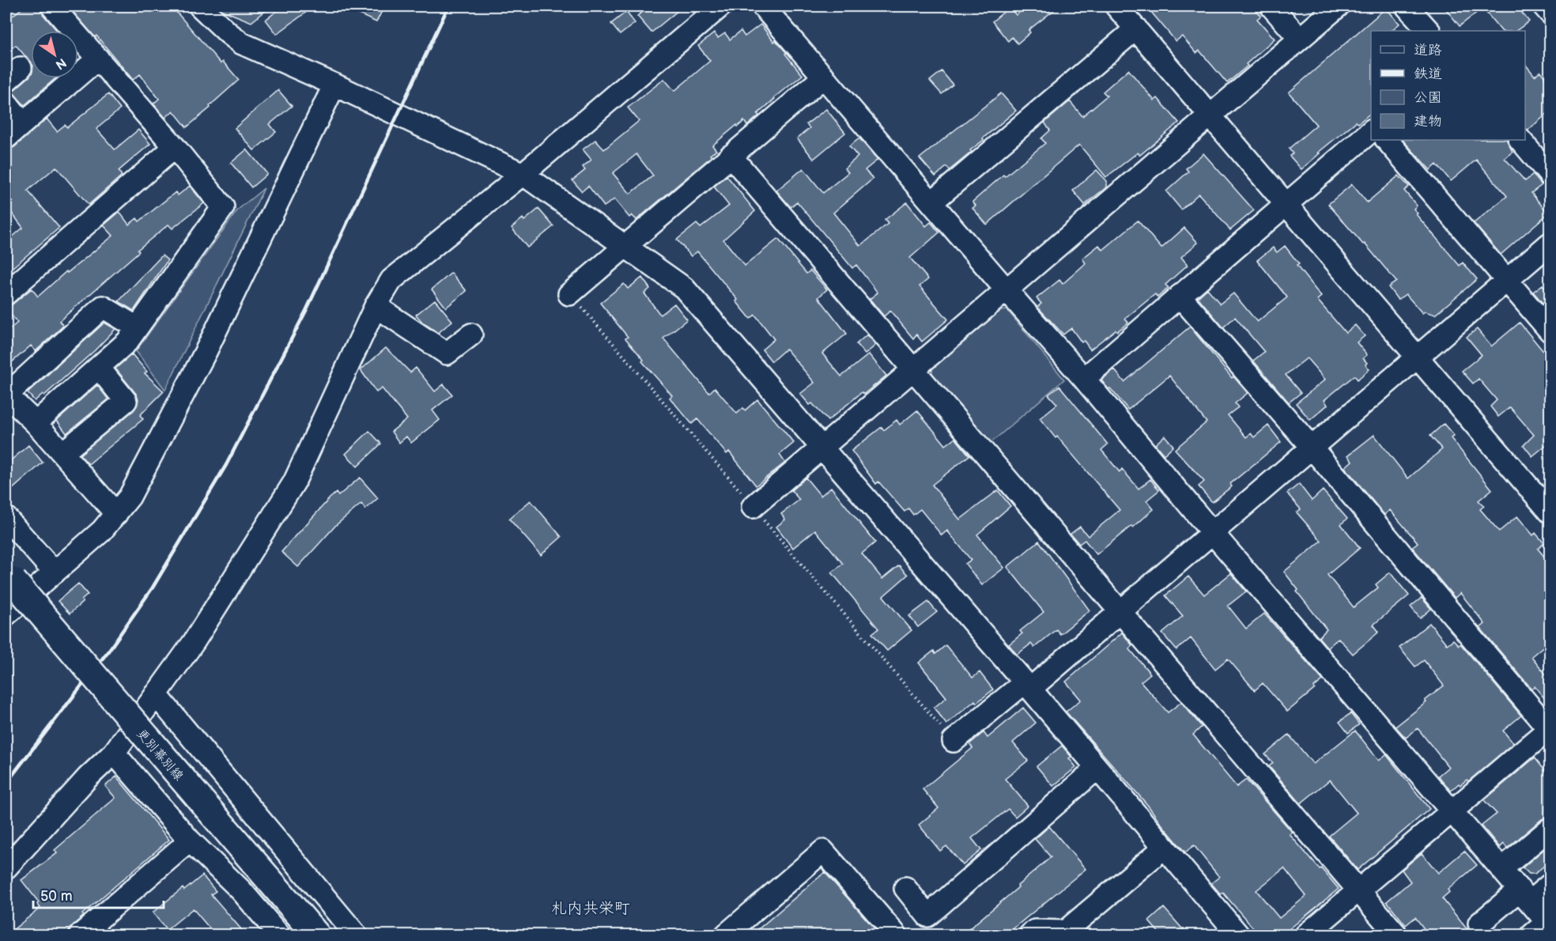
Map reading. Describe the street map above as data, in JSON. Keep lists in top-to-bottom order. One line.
{"streets":{"main road":["更別幕別線"]},"districts":["札内共栄町"],"legend":["道路","鉄道","公園","建物"],"scale_bar":"50 m","north":"bottom right"}
